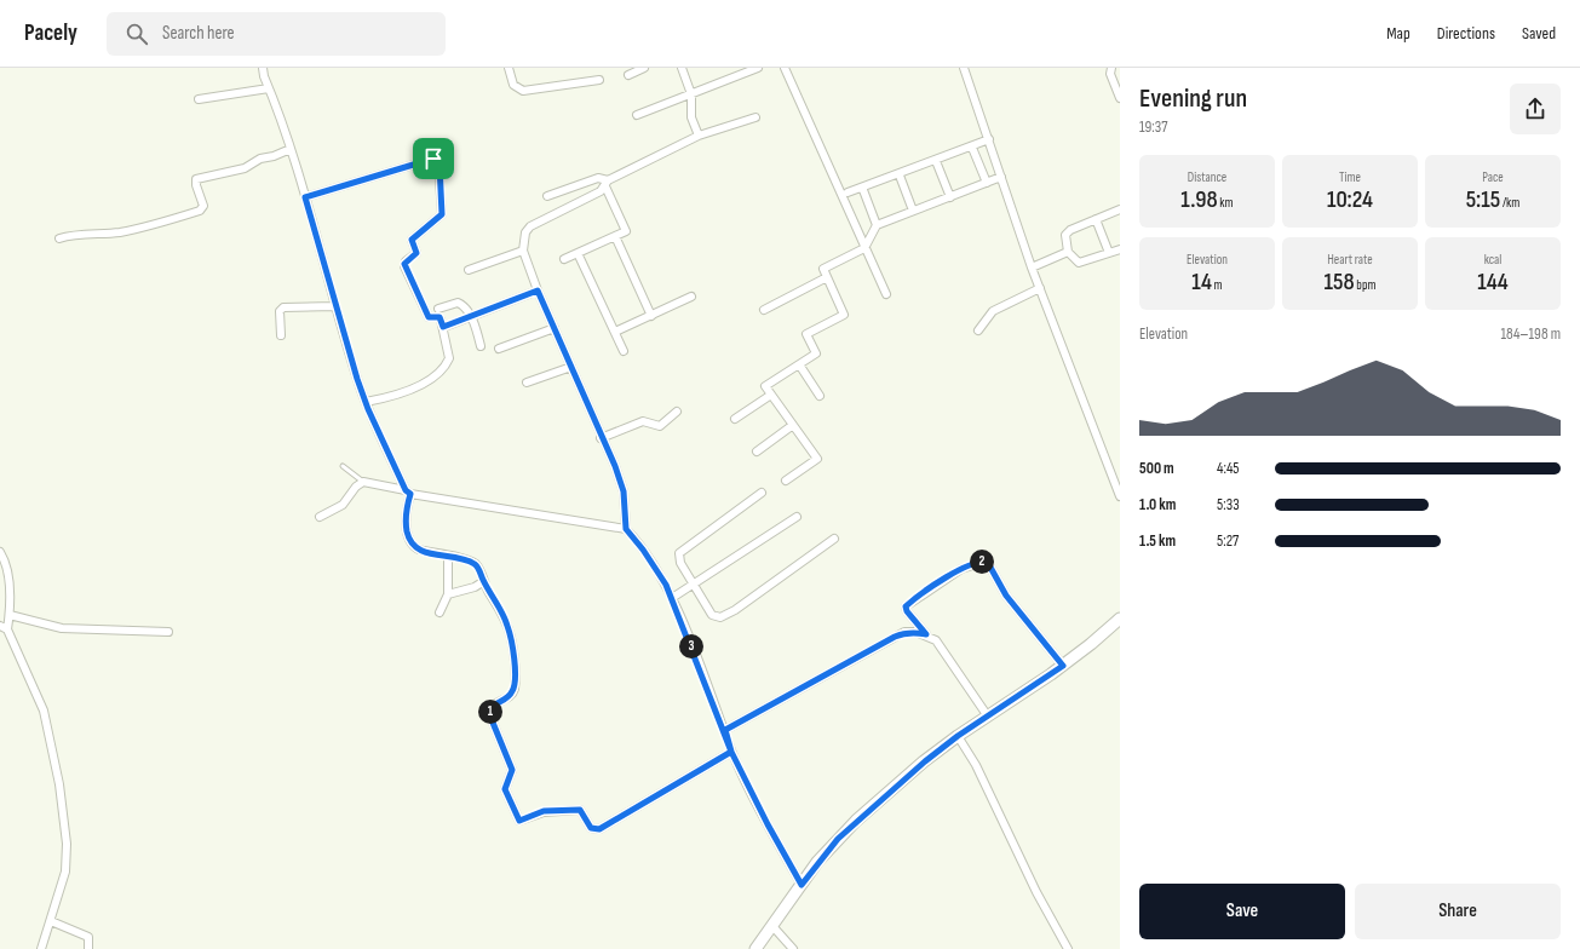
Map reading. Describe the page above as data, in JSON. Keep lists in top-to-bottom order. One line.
{"page":{"header":"Pacely","search":"Search here","nav":["Map","Directions","Saved"],"heading":["Evening run","19:37"],"stats":[["Distance","1.98 km"],["Time","10:24"],["Pace","5:15 /km"],["Elevation","14 m"],["Heart rate","158 bpm"],["kcal","144"]],"chart":["Elevation","184–198 m"],"list":[{"name":"500 m","note":"4:45"},{"name":"1.0 km","note":"5:33"},{"name":"1.5 km","note":"5:27"}],"pins":["2","3","1"],"buttons":["Save","Share"]}}
